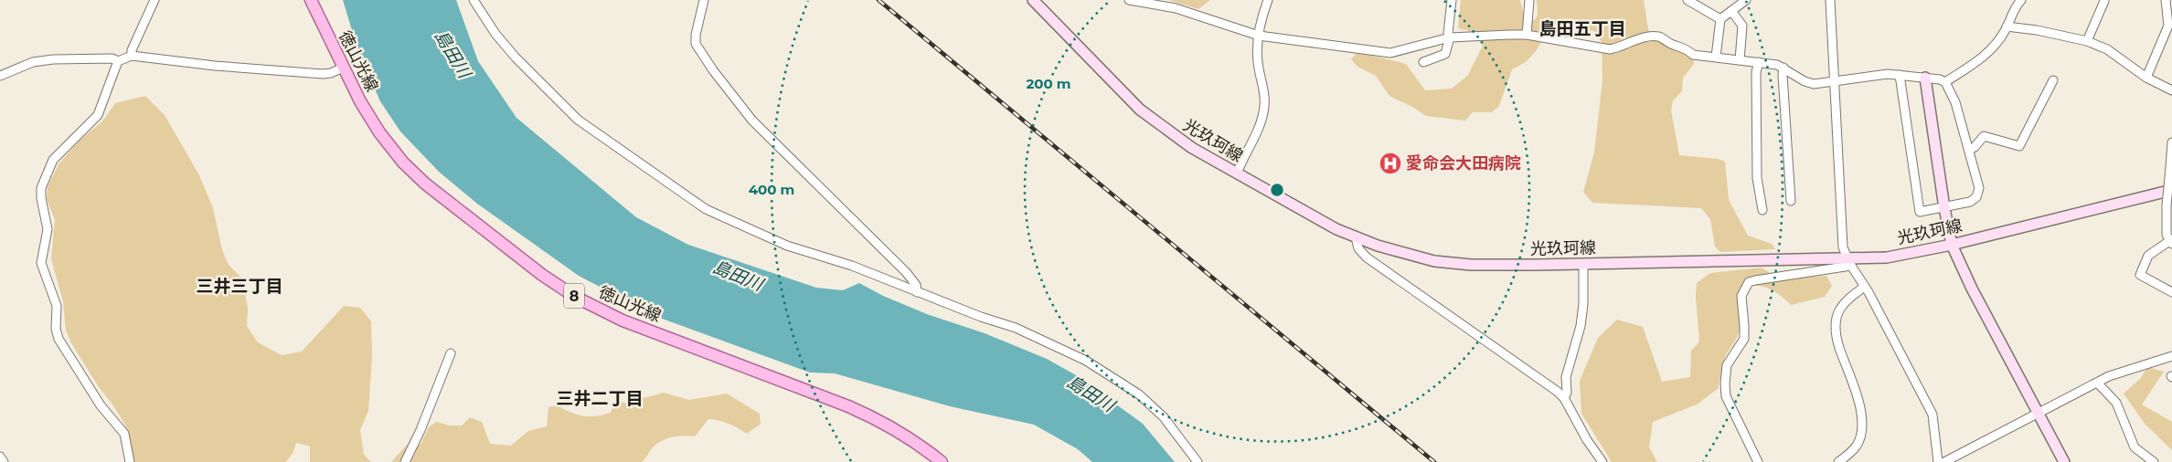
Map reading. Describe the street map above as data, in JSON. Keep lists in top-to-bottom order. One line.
{"streets":{"main road":["徳山光線","光玖珂線","8"]},"districts":["島田五丁目","三井三丁目","三井二丁目"],"water":["島田川"],"places":{"hospital":["愛命会大田病院"]},"rings":["200 m","400 m"]}
